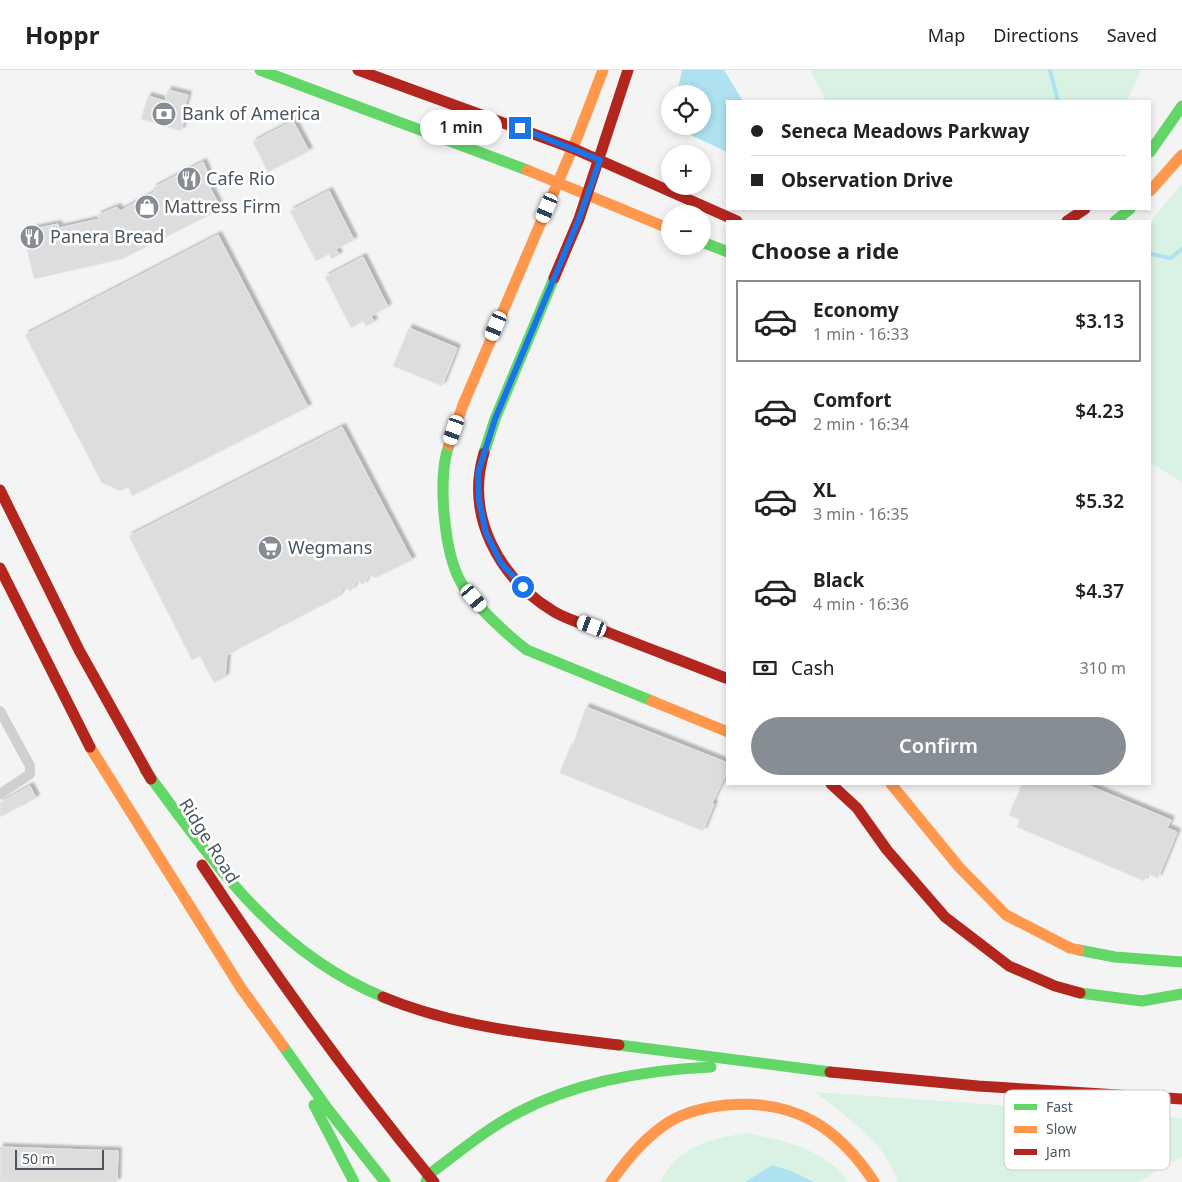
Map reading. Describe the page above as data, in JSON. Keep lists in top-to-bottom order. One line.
{"streets":{"main road":["Ridge Road"]},"places":{"bank":["Bank of America"],"restaurant":["Cafe Rio","Panera Bread"],"shop":["Mattress Firm"],"supermarket":["Wegmans"]},"legend":["Fast","Slow","Jam"],"scale_bar":"50 m","page":{"header":"Hoppr","nav":["Map","Directions","Saved"],"map_buttons":["+","−"],"banner":["Seneca Meadows Parkway","Observation Drive"],"bubble":"1 min","heading":"Choose a ride","list":[{"name":"Economy","note":"1 min · 16:33","value":"$3.13"},{"name":"Comfort","note":"2 min · 16:34","value":"$4.23"},{"name":"XL","note":"3 min · 16:35","value":"$5.32"},{"name":"Black","note":"4 min · 16:36","value":"$4.37"}],"pay":["Cash","310 m"],"buttons":"Confirm","scale":"50 m"}}
